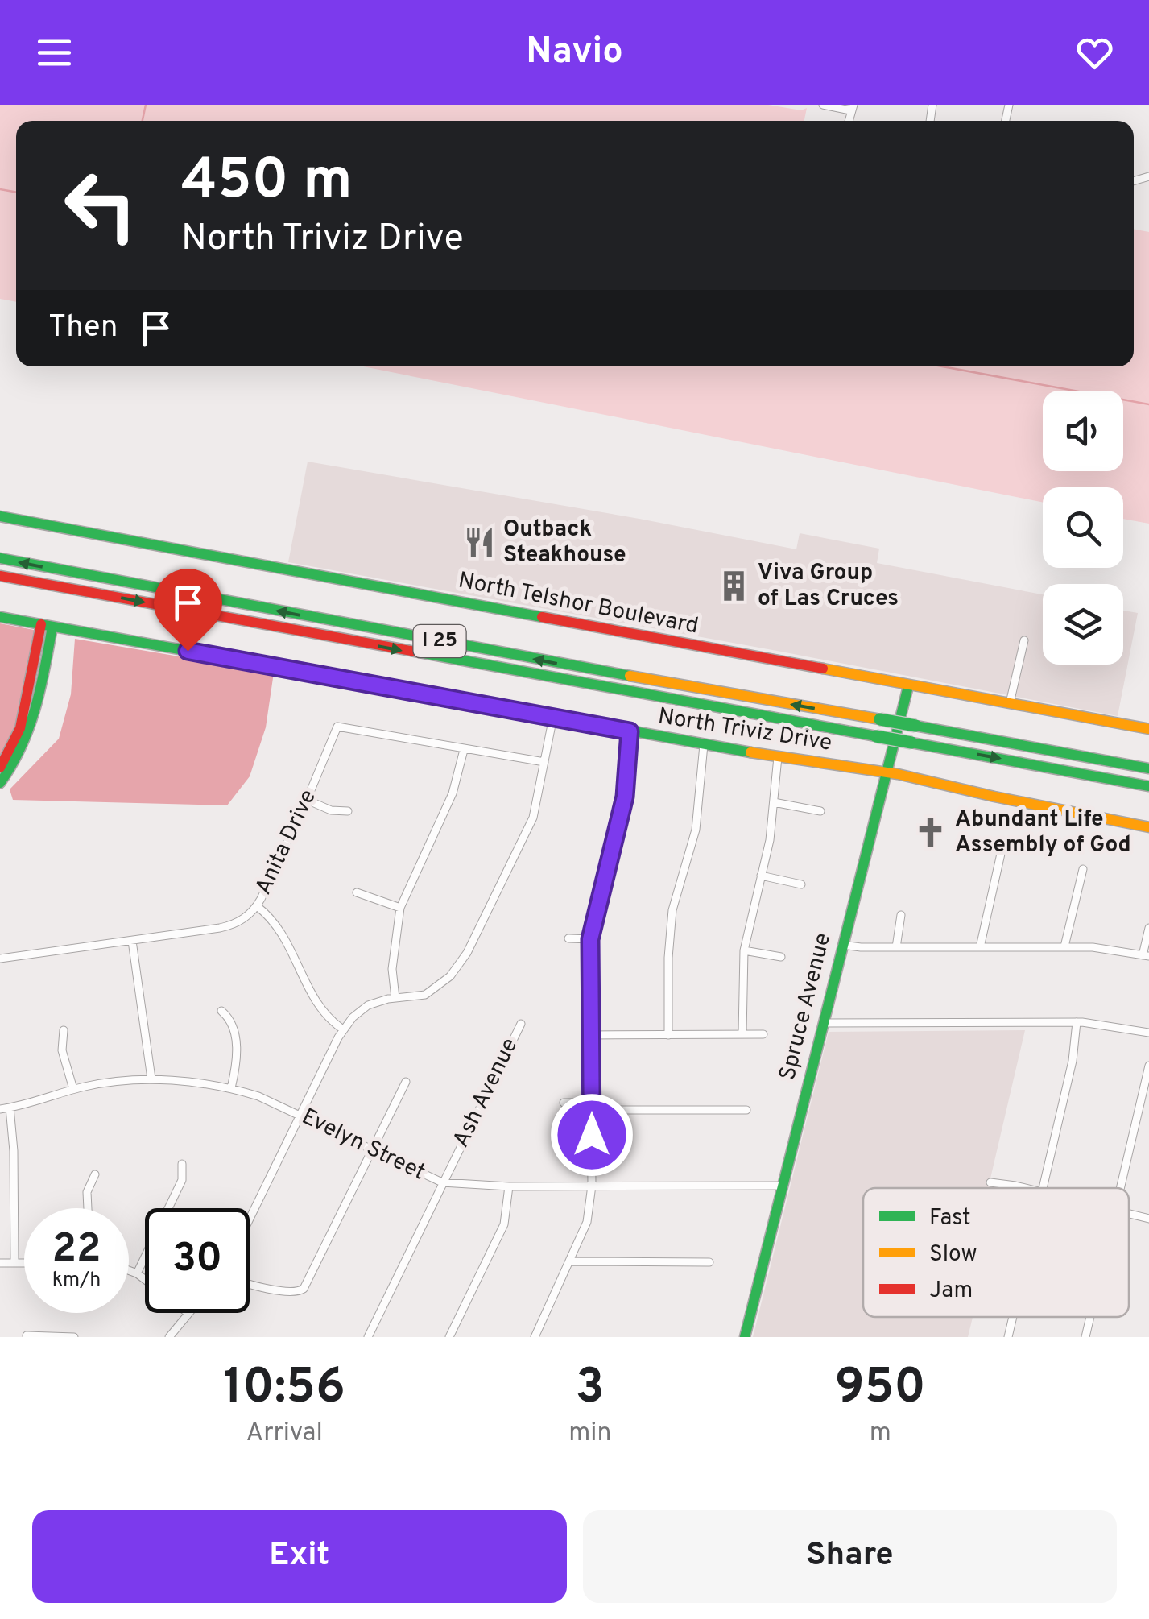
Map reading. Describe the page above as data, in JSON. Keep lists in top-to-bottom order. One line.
{"streets":{"main road":["North Telshor Boulevard","I 25","North Triviz Drive","Spruce Avenue"],"street":["Anita Drive","Ash Avenue","Evelyn Street"]},"crossings":[["North Telshor Boulevard","Spruce Avenue"],["North Triviz Drive","Spruce Avenue"],["Spruce Avenue","Evelyn Street"],["Ash Avenue","Evelyn Street"]],"places":{"restaurant":["Outback Steakhouse"],"building":["Viva Group of Las Cruces"],"church":["Abundant Life Assembly of God"]},"legend":["Fast","Slow","Jam"],"page":{"header":"Navio","turn":["450 m","North Triviz Drive"],"then":"Then","speed":"22 km/h","limit":"30","eta":["10:56","Arrival","3","min","950","m"],"buttons":["Exit","Share"]}}
